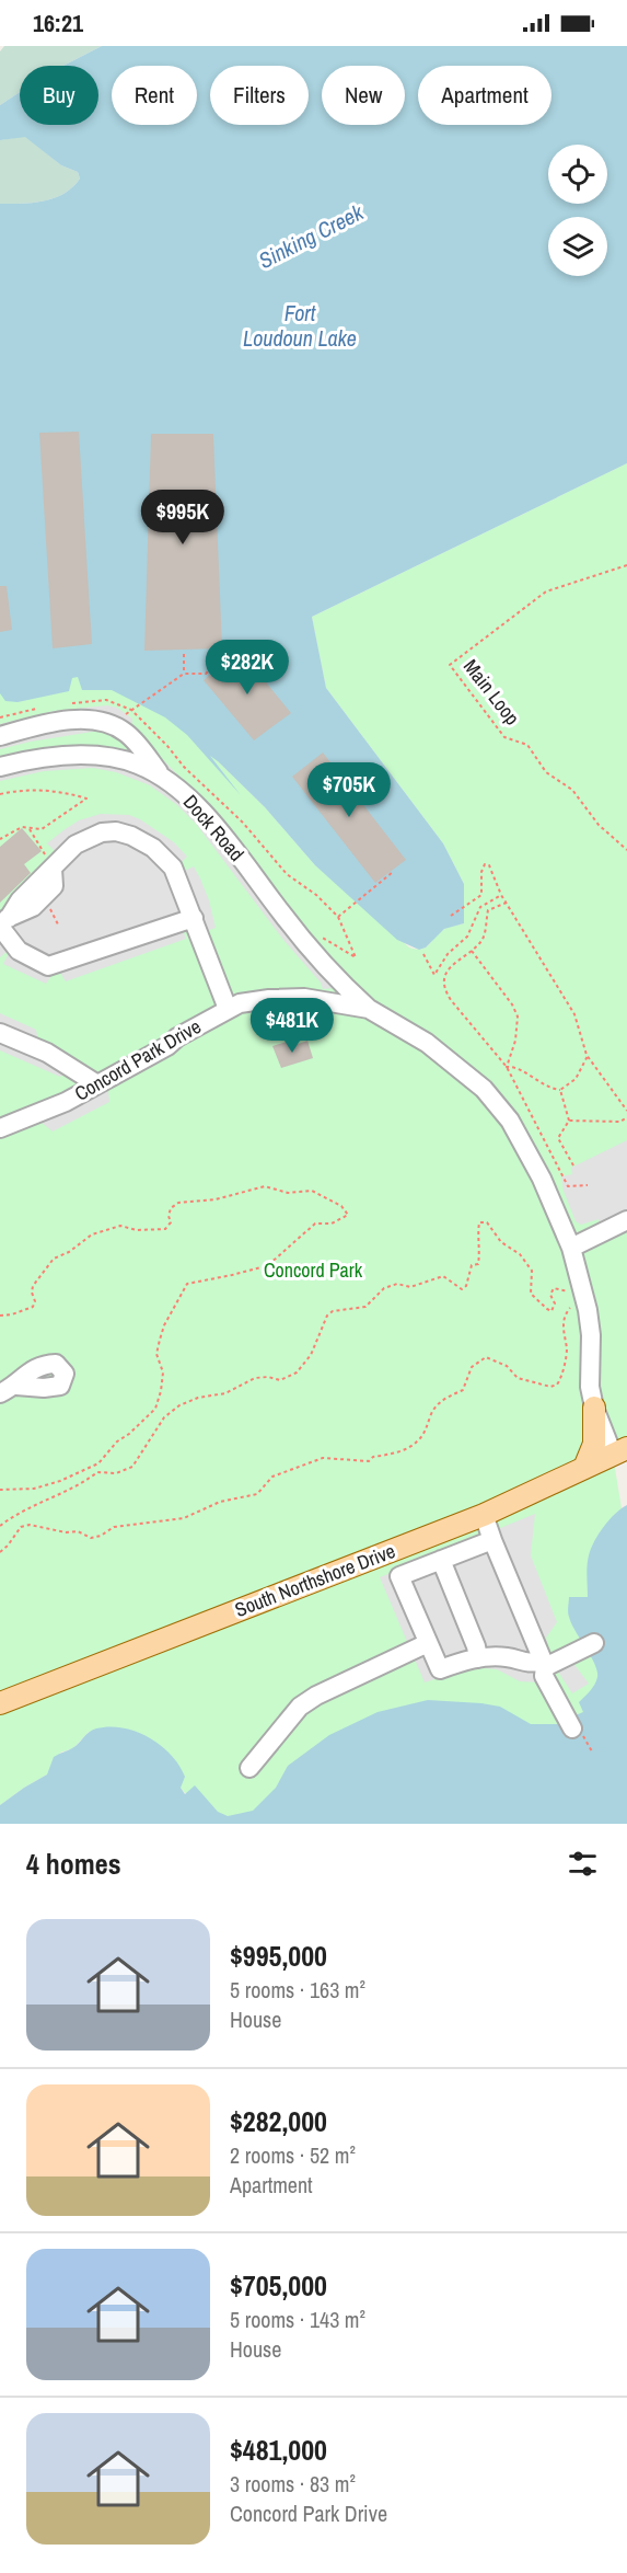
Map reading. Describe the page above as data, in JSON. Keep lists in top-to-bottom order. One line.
{"streets":{"main road":["South Northshore Drive"],"street":["Dock Road","Concord Park Drive"],"path":["Main Loop"]},"crossings":[["Dock Road","Concord Park Drive"],["Concord Park Drive","South Northshore Drive"]],"water":["Sinking Creek","Fort Loudoun Lake"],"parks":["Concord Park"],"page":{"status":"16:21","chip":["Buy","Rent","Filters","New","Apartment"],"price":["$995K","$282K","$705K","$481K"],"heading":"4 homes","list":[{"name":"$995,000","note":"5 rooms · 163 m² · House"},{"name":"$282,000","note":"2 rooms · 52 m² · Apartment"},{"name":"$705,000","note":"5 rooms · 143 m² · House"},{"name":"$481,000","note":"3 rooms · 83 m² · Concord Park Drive"}]}}
